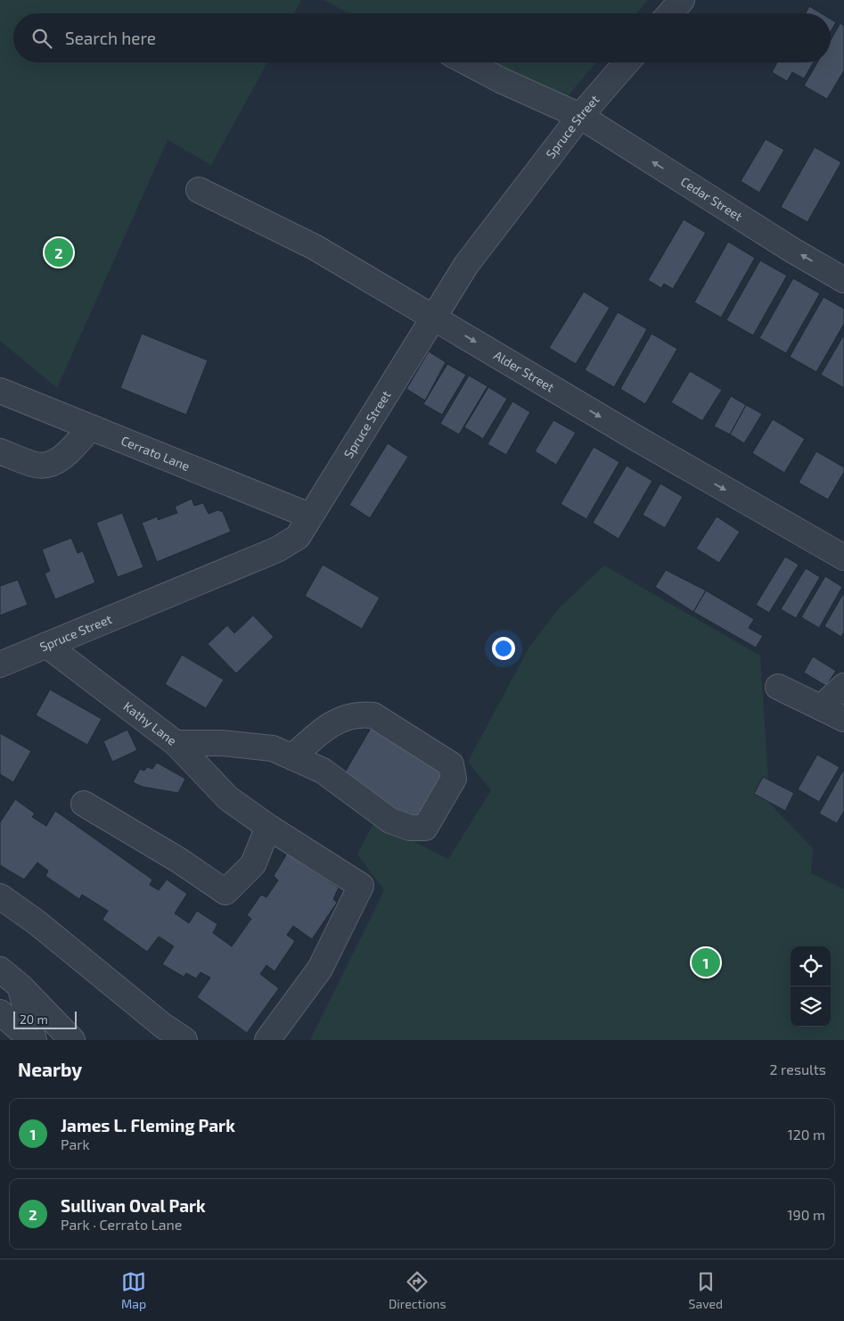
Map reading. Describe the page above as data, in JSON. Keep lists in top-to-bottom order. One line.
{"streets":{"street":["Spruce Street","Cedar Street","Alder Street","Cerrato Lane","Kathy Lane"]},"crossings":[["Spruce Street","Cedar Street"],["Spruce Street","Alder Street"],["Spruce Street","Cerrato Lane"],["Spruce Street","Kathy Lane"]],"one_way":["Cedar Street","Alder Street"],"scale_bar":"20 m","page":{"search":"Search here","pins":["2","1"],"scale":"20 m","heading":["Nearby","2 results"],"list":[{"mark":"1","name":"James L. Fleming Park","note":"Park","value":"120 m"},{"mark":"2","name":"Sullivan Oval Park","note":"Park · Cerrato Lane","value":"190 m"}],"nav":["Map","Directions","Saved"]}}
